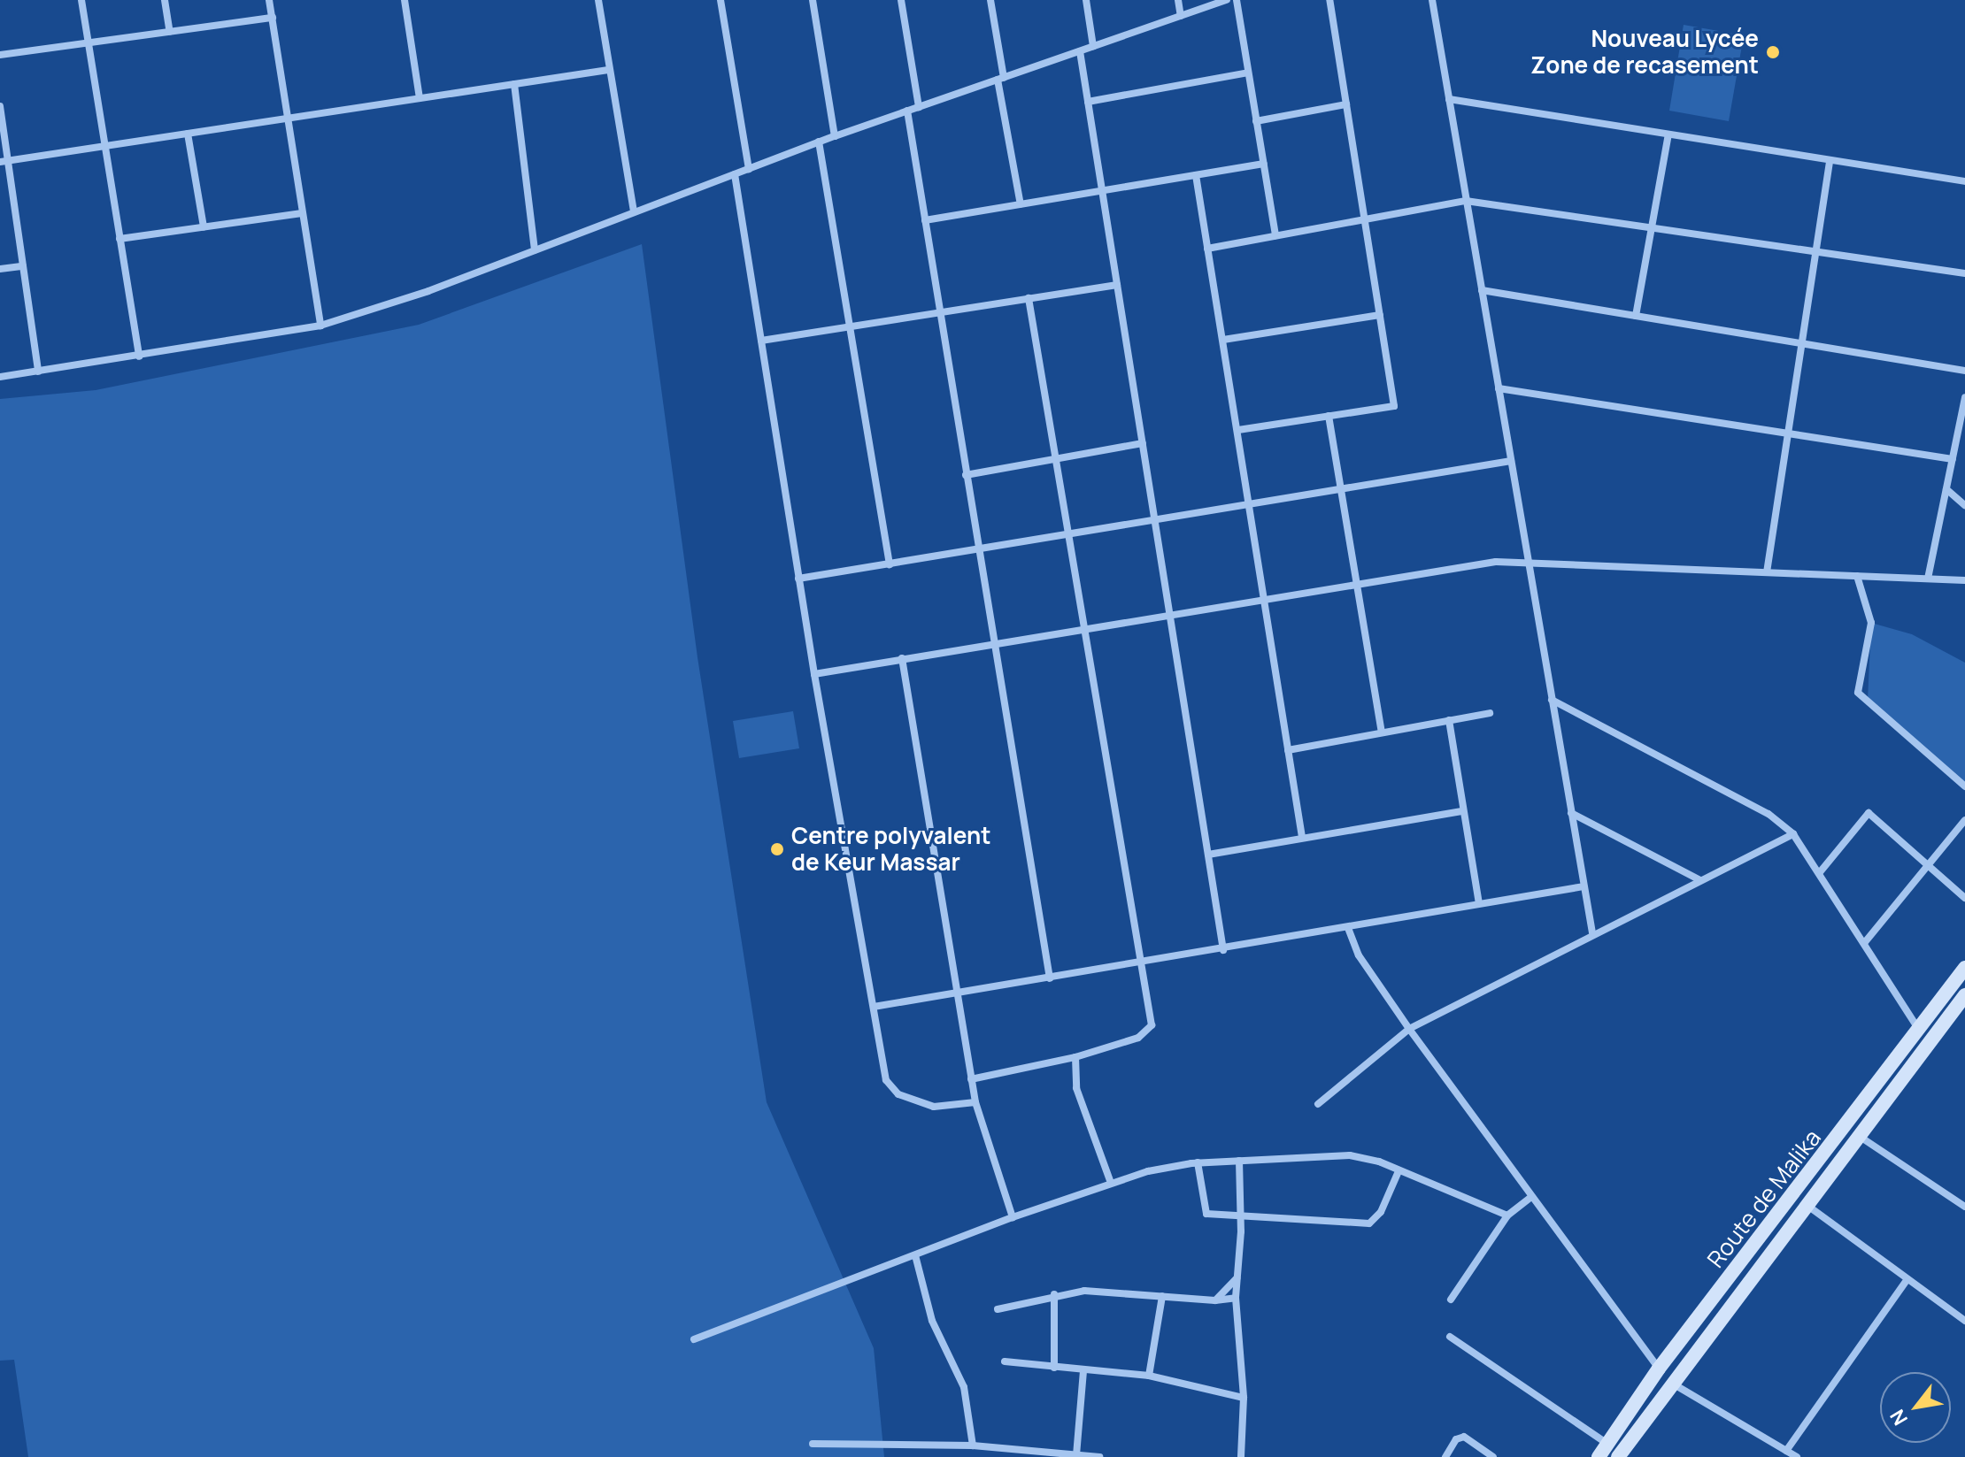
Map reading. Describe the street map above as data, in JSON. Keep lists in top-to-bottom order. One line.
{"streets":{"main road":["Route de Malika"]},"places":["Nouveau Lycée Zone de recasement","Centre polyvalent de Keur Massar"],"north":"bottom left"}
